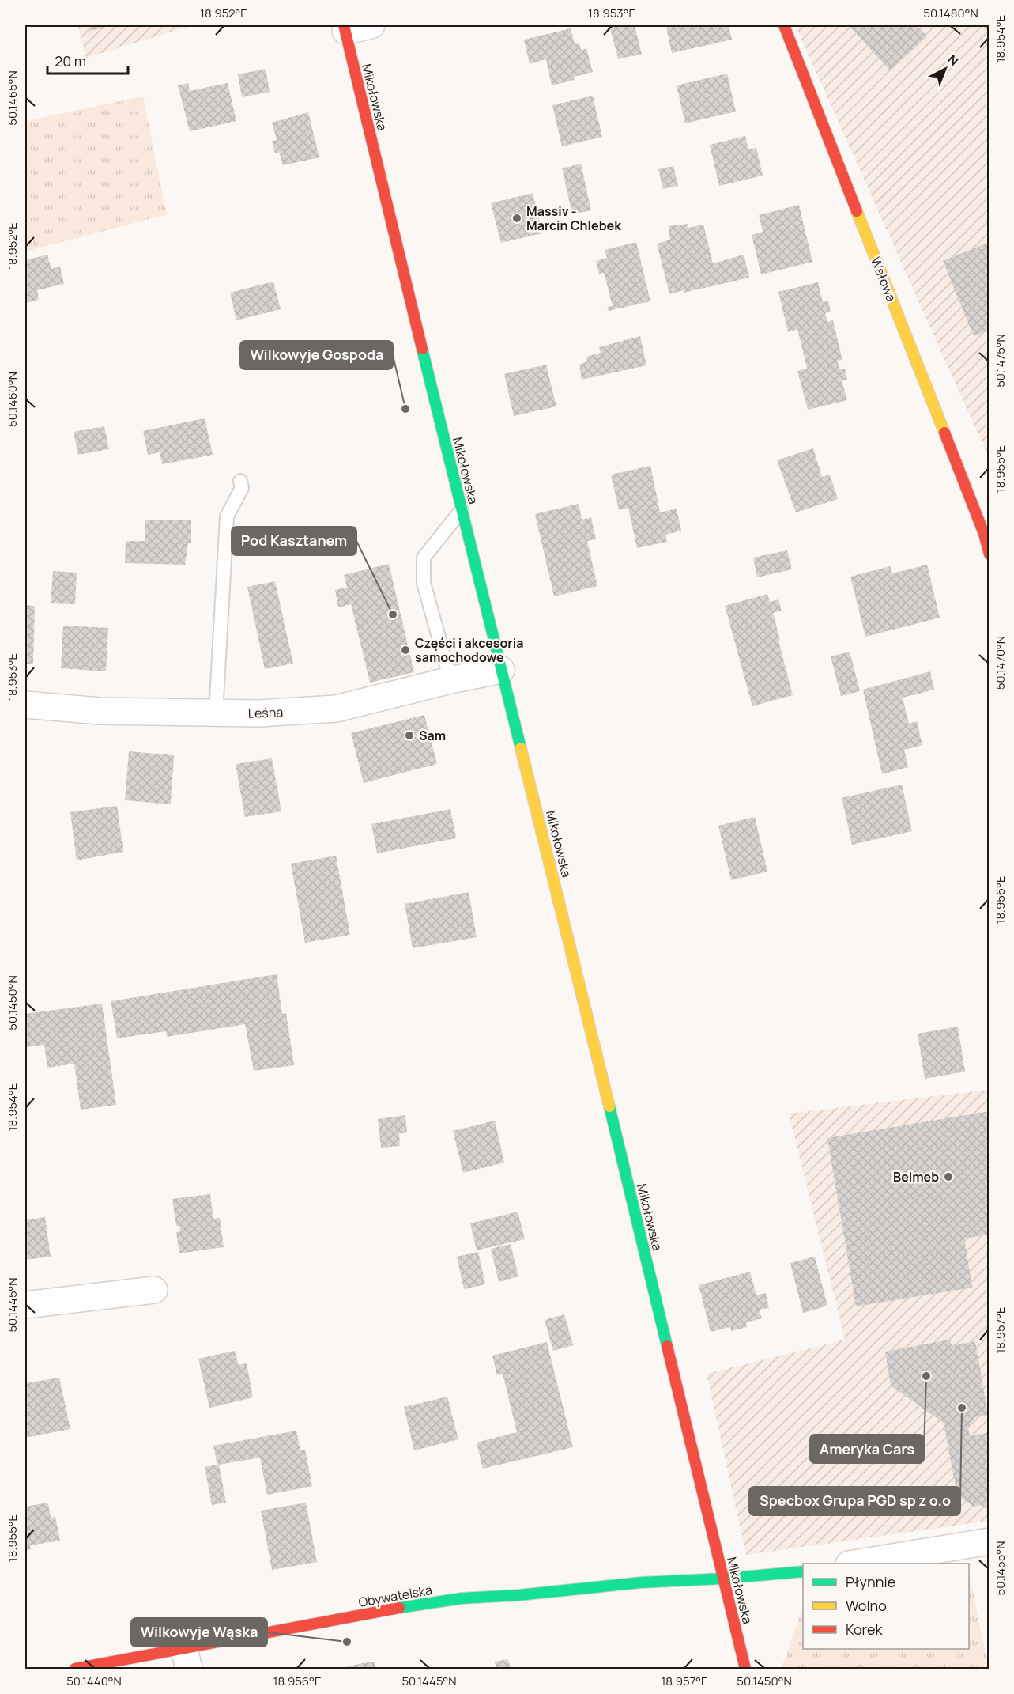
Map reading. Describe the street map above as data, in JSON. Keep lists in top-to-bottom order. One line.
{"streets":{"main road":["Mikołowska","Wałowa","Obywatelska"],"street":["Leśna"]},"crossings":[["Mikołowska","Leśna"],["Mikołowska","Obywatelska"]],"places":["Massiv - Marcin Chlebek","Wilkowyje Gospoda","Pod Kasztanem","Części i akcesoria samochodowe","Sam","Belmeb","Ameryka Cars","Specbox Grupa PGD sp z o.o","Wilkowyje Wąska"],"legend":["Płynnie","Wolno","Korek"],"scale_bar":"20 m","north":"top right","coordinates":["18.952°E","18.953°E","50.1480°N","18.954°E","50.1465°N","50.1475°N","50.1460°N","18.955°E","50.1470°N","18.956°E","50.1450°N","50.1445°N","18.957°E","50.1455°N","50.1440°N"]}
